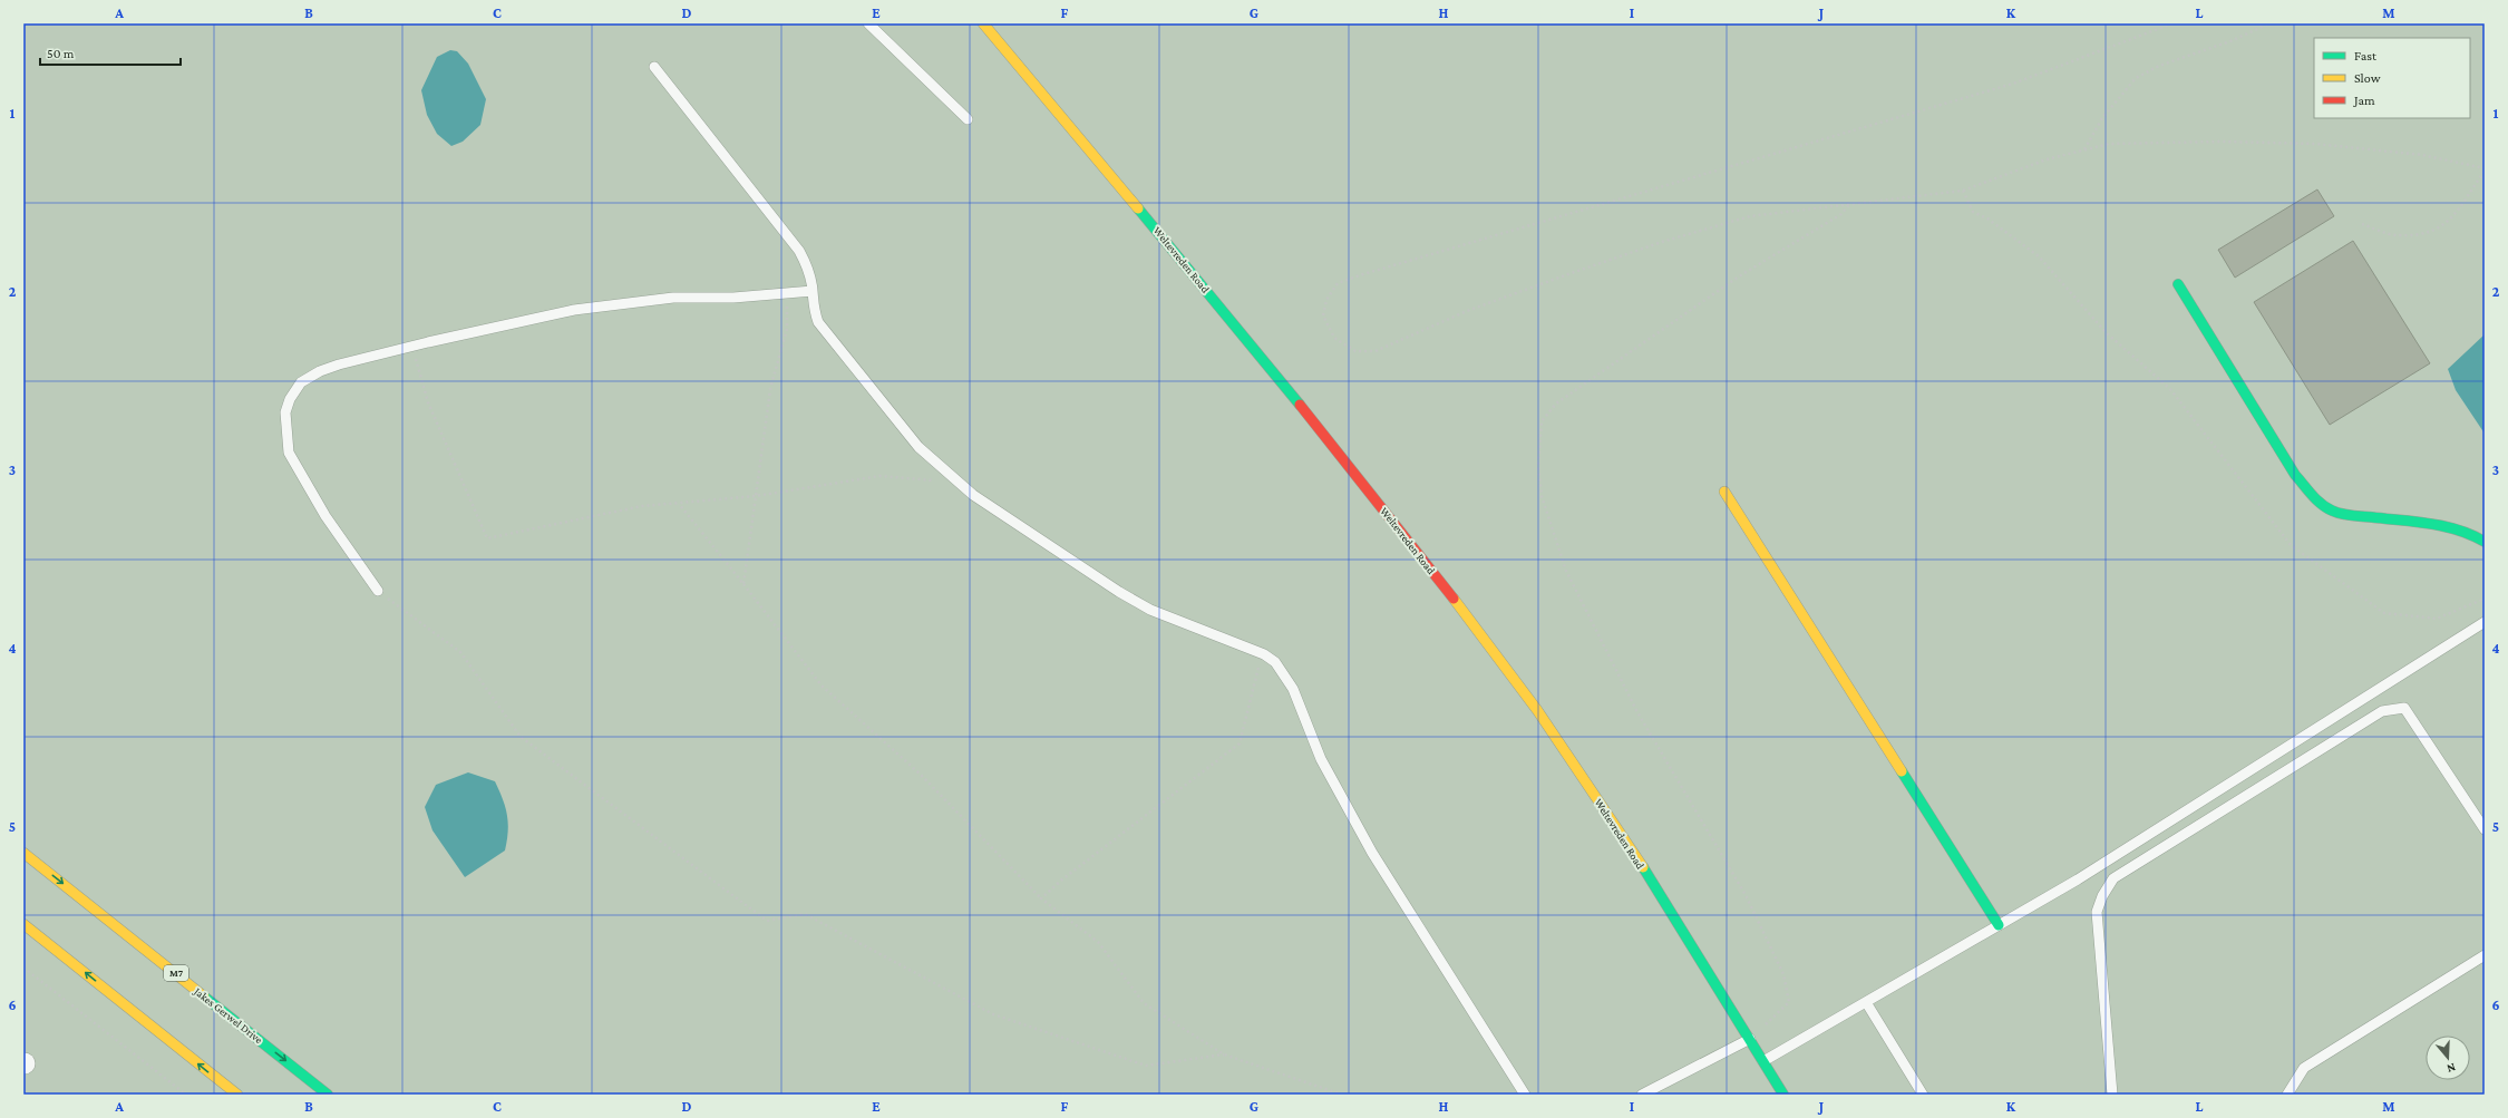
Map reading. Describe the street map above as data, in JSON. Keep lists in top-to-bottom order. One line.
{"streets":{"main road":["Weltevreden Road","M7","Jakes Gerwel Drive"]},"legend":["Fast","Slow","Jam"],"scale_bar":"50 m","north":"bottom","grid":{"columns":["A","B","C","D","E","F","G","H","I","J","K","L","M"],"rows":["1","2","3","4","5","6"]}}
